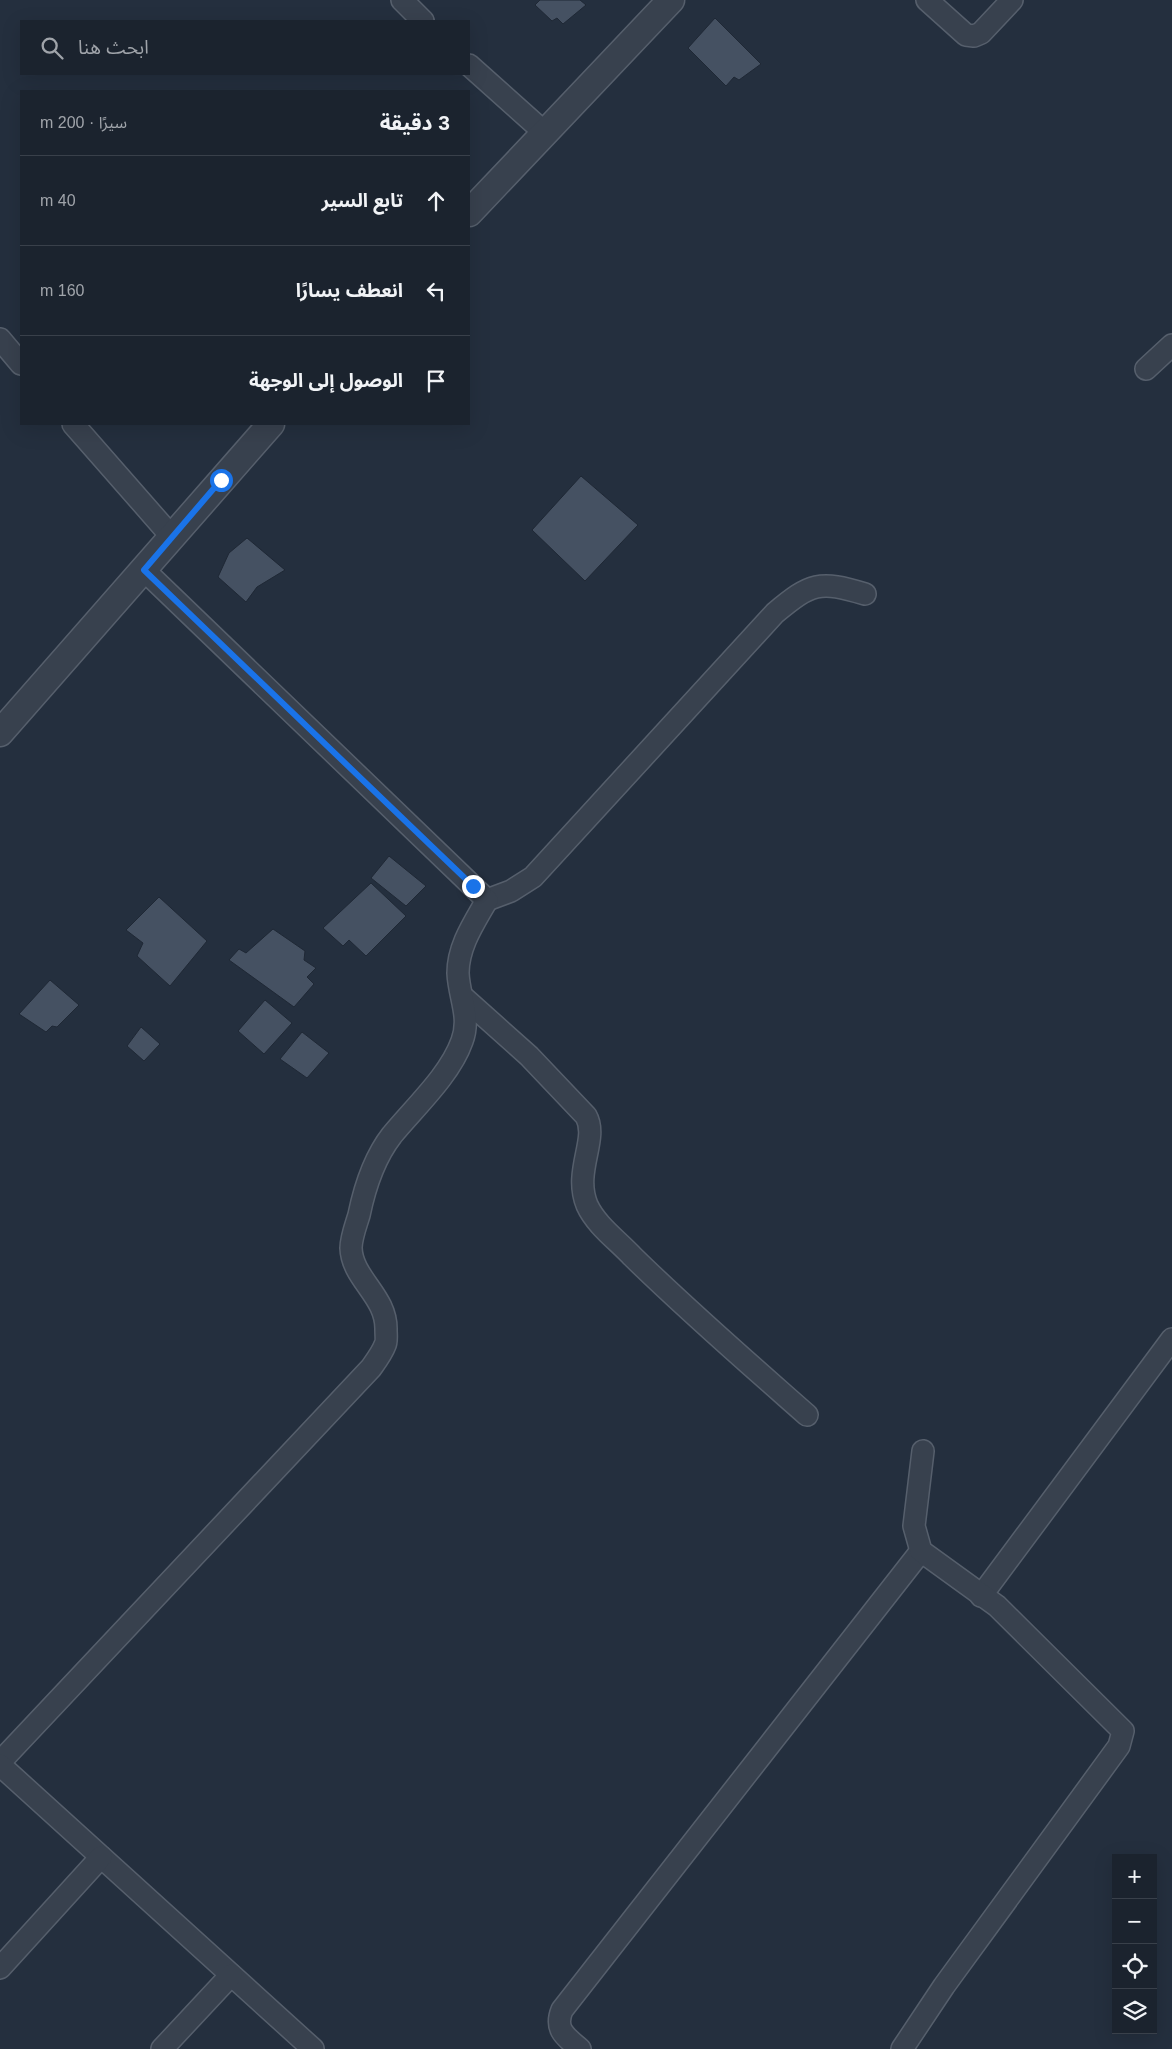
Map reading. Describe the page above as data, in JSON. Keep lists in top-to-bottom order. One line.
{"page":{"search":"ابحث هنا","heading":["3 دقيقة","سيرًا · 200 m"],"list":[["تابع السير","40 m"],["انعطف يسارًا","160 m"],"الوصول إلى الوجهة"],"map_buttons":["+","−"]}}
